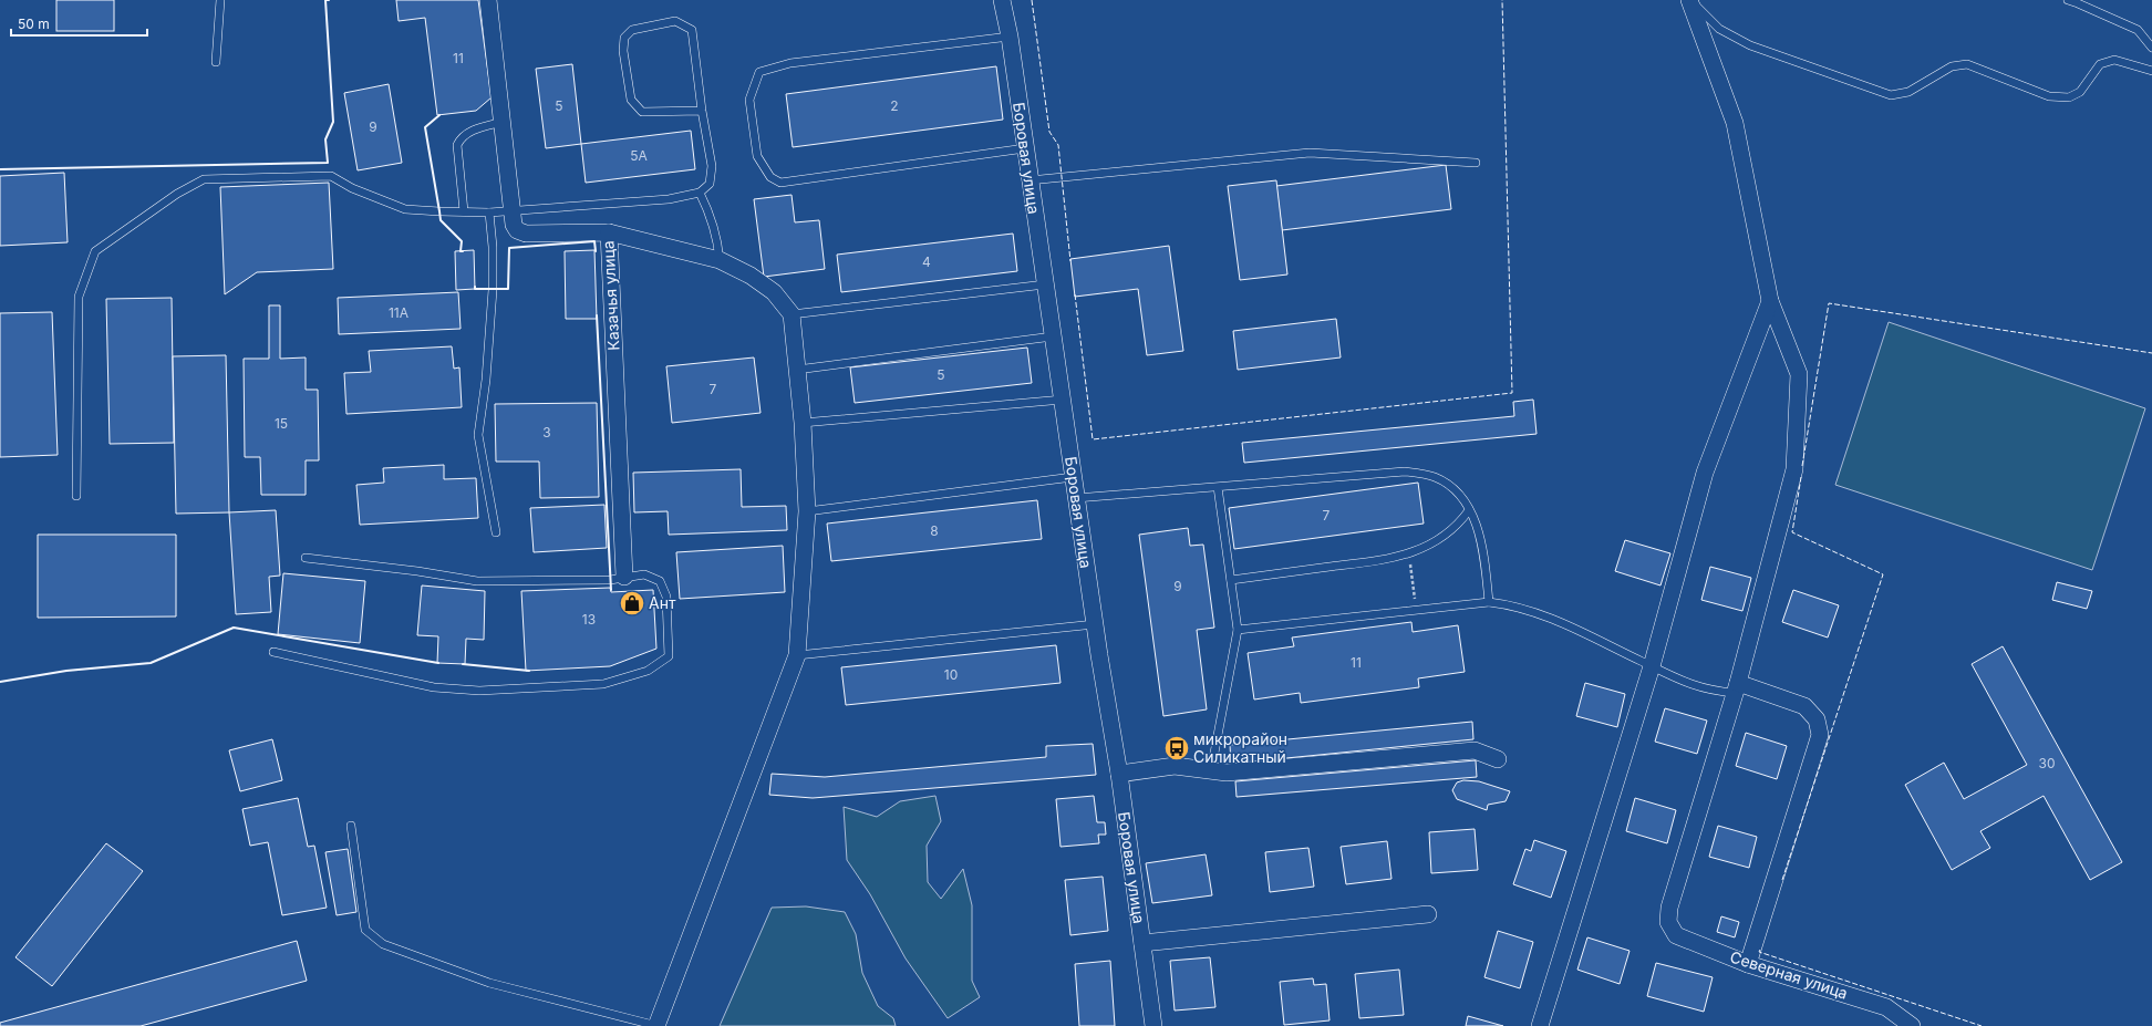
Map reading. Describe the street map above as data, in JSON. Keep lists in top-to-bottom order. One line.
{"streets":{"street":["Боровая улица","Казачья улица","Северная улица"]},"places":{"shop":["Ант"],"bus stop":["микрорайон Силикатный"]},"house_numbers":["11","5","2","9","5А","4","11А","5","7","15","3","7","8","9","13","11","10","30"],"scale_bar":"50 m"}
